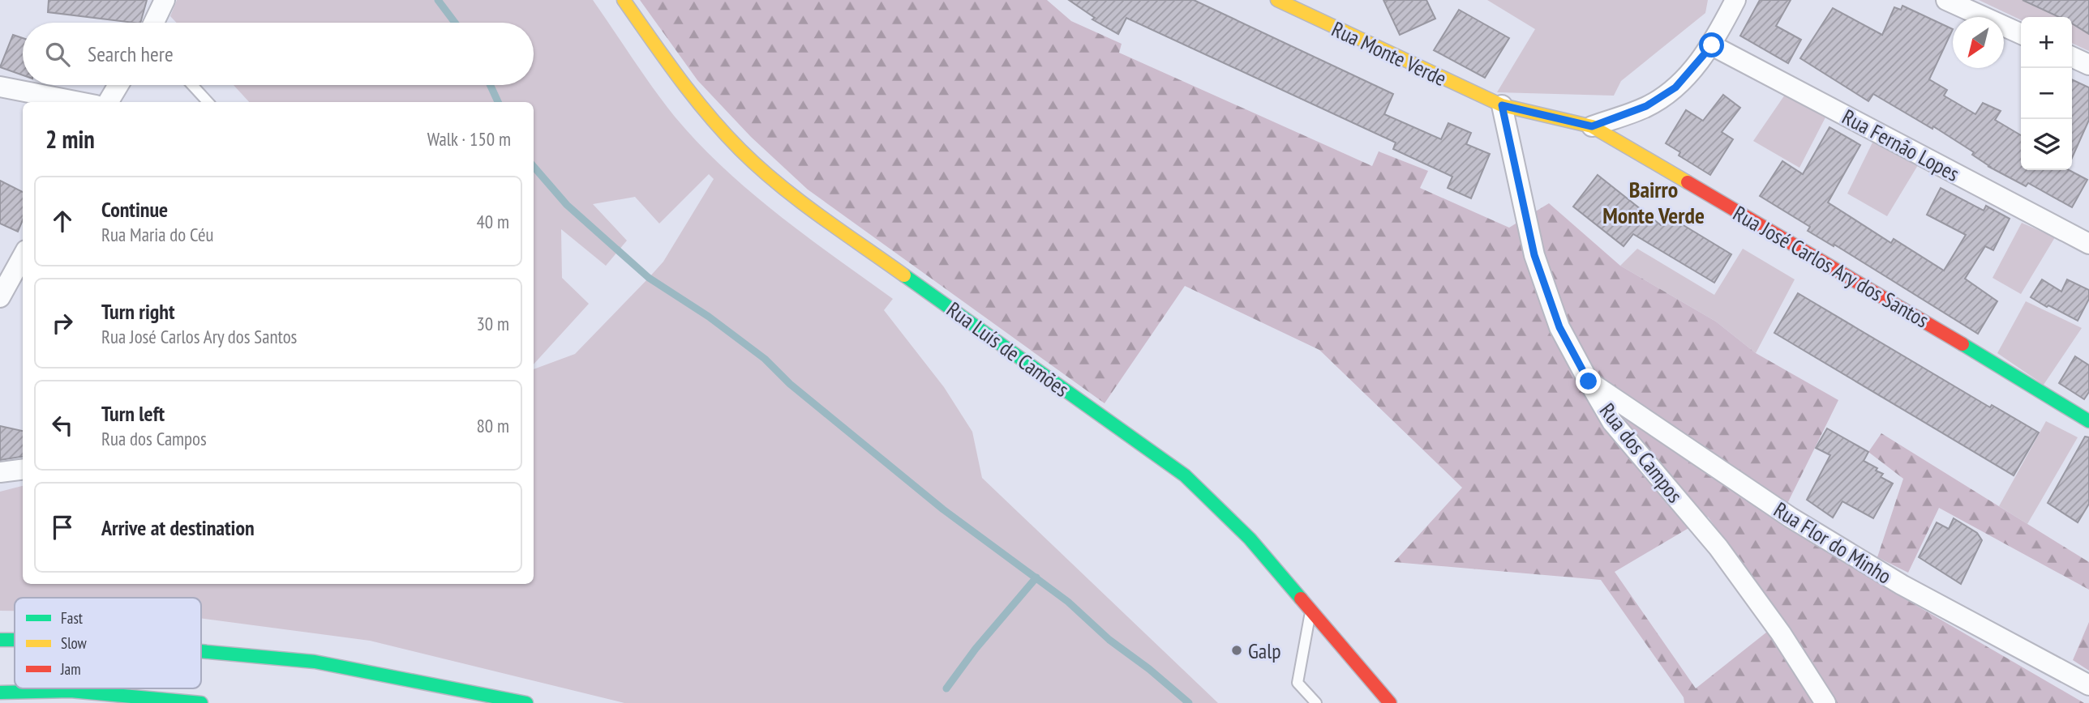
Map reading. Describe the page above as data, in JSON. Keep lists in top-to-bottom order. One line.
{"streets":{"main road":["Rua Monte Verde","Rua José Carlos Ary dos Santos","Rua Luís de Camões"],"street":["Rua Fernão Lopes","Rua dos Campos","Rua Flor do Minho"]},"crossings":[["Rua Monte Verde","Rua José Carlos Ary dos Santos"],["Rua Monte Verde","Rua dos Campos"],["Rua José Carlos Ary dos Santos","Rua dos Campos"],["Rua dos Campos","Rua Flor do Minho"]],"districts":["Bairro Monte Verde"],"places":["Galp"],"legend":["Fast","Slow","Jam"],"north":"bottom left","page":{"map_buttons":["+","−"],"search":"Search here","heading":["2 min","Walk · 150 m"],"list":[["Continue","Rua Maria do Céu","40 m"],["Turn right","Rua José Carlos Ary dos Santos","30 m"],["Turn left","Rua dos Campos","80 m"],"Arrive at destination"]}}
